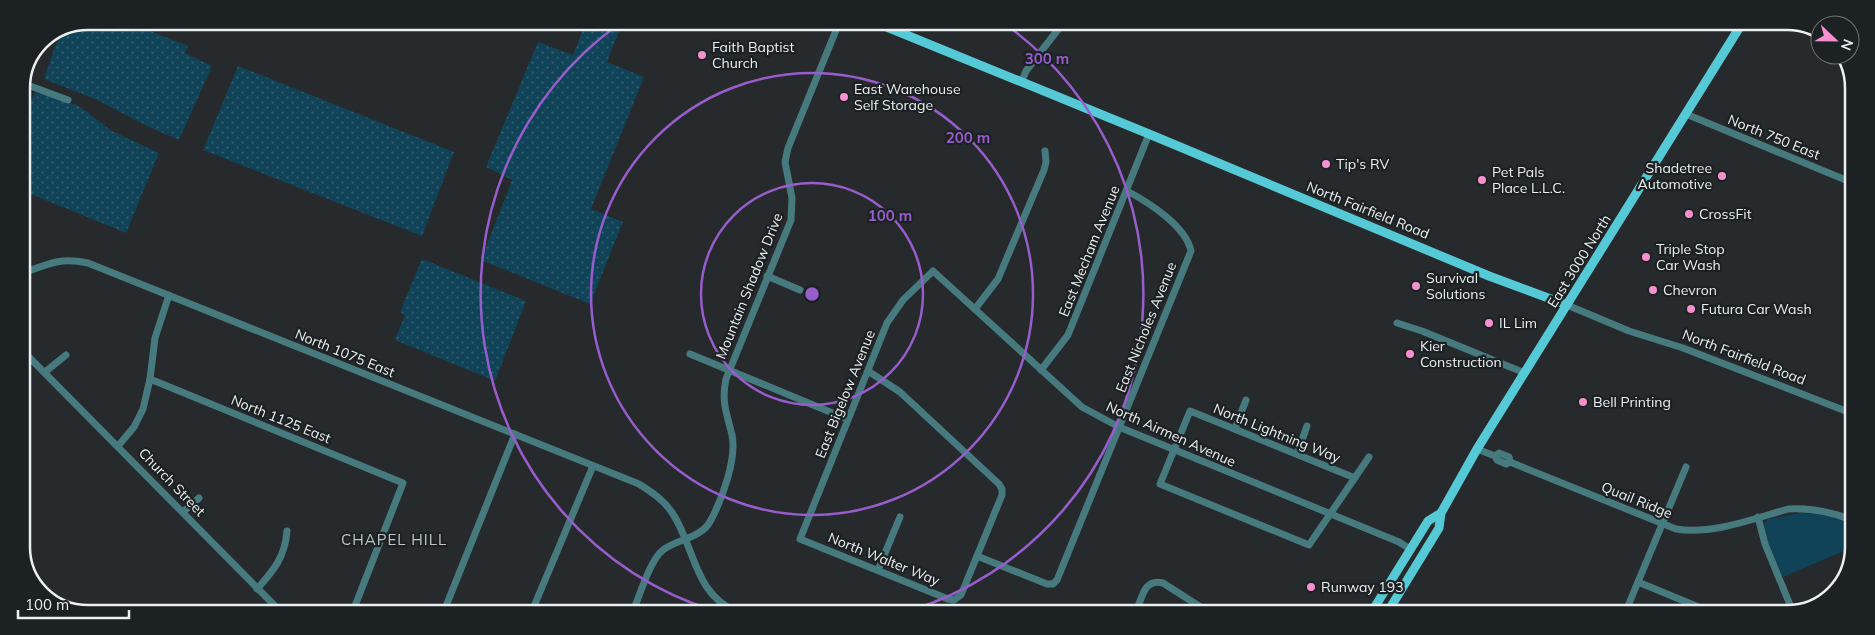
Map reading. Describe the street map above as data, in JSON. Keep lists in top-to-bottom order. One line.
{"streets":{"main road":["North Fairfield Road","East 3000 North"],"street":["North 750 East","East Mecham Avenue","Mountain Shadow Drive","East Nicholes Avenue","North 1075 East","East Bigelow Avenue","North 1125 East","North Lightning Way","North Airmen Avenue","Church Street","Quail Ridge","North Walter Way"]},"crossings":[["North 750 East","East 3000 North"],["North Fairfield Road","East Mecham Avenue"],["North Fairfield Road","East 3000 North"],["East Mecham Avenue","East Nicholes Avenue"],["East Mecham Avenue","North Airmen Avenue"],["East 3000 North","North Airmen Avenue"],["East 3000 North","Quail Ridge"],["Mountain Shadow Drive","North 1075 East"],["East Nicholes Avenue","North Airmen Avenue"],["East Nicholes Avenue","North Walter Way"],["East Bigelow Avenue","North Airmen Avenue"],["East Bigelow Avenue","North Walter Way"],["North Lightning Way","North Airmen Avenue"]],"districts":["CHAPEL HILL"],"places":["Faith Baptist Church","East Warehouse Self Storage","Tip's RV","Shadetree Automotive","Pet Pals Place L.L.C.","CrossFit","Triple Stop Car Wash","Survival Solutions","Chevron","Futura Car Wash","IL Lim","Kier Construction","Bell Printing","Runway 193"],"scale_bar":"100 m","north":"right","rings":["300 m","200 m","100 m"]}
